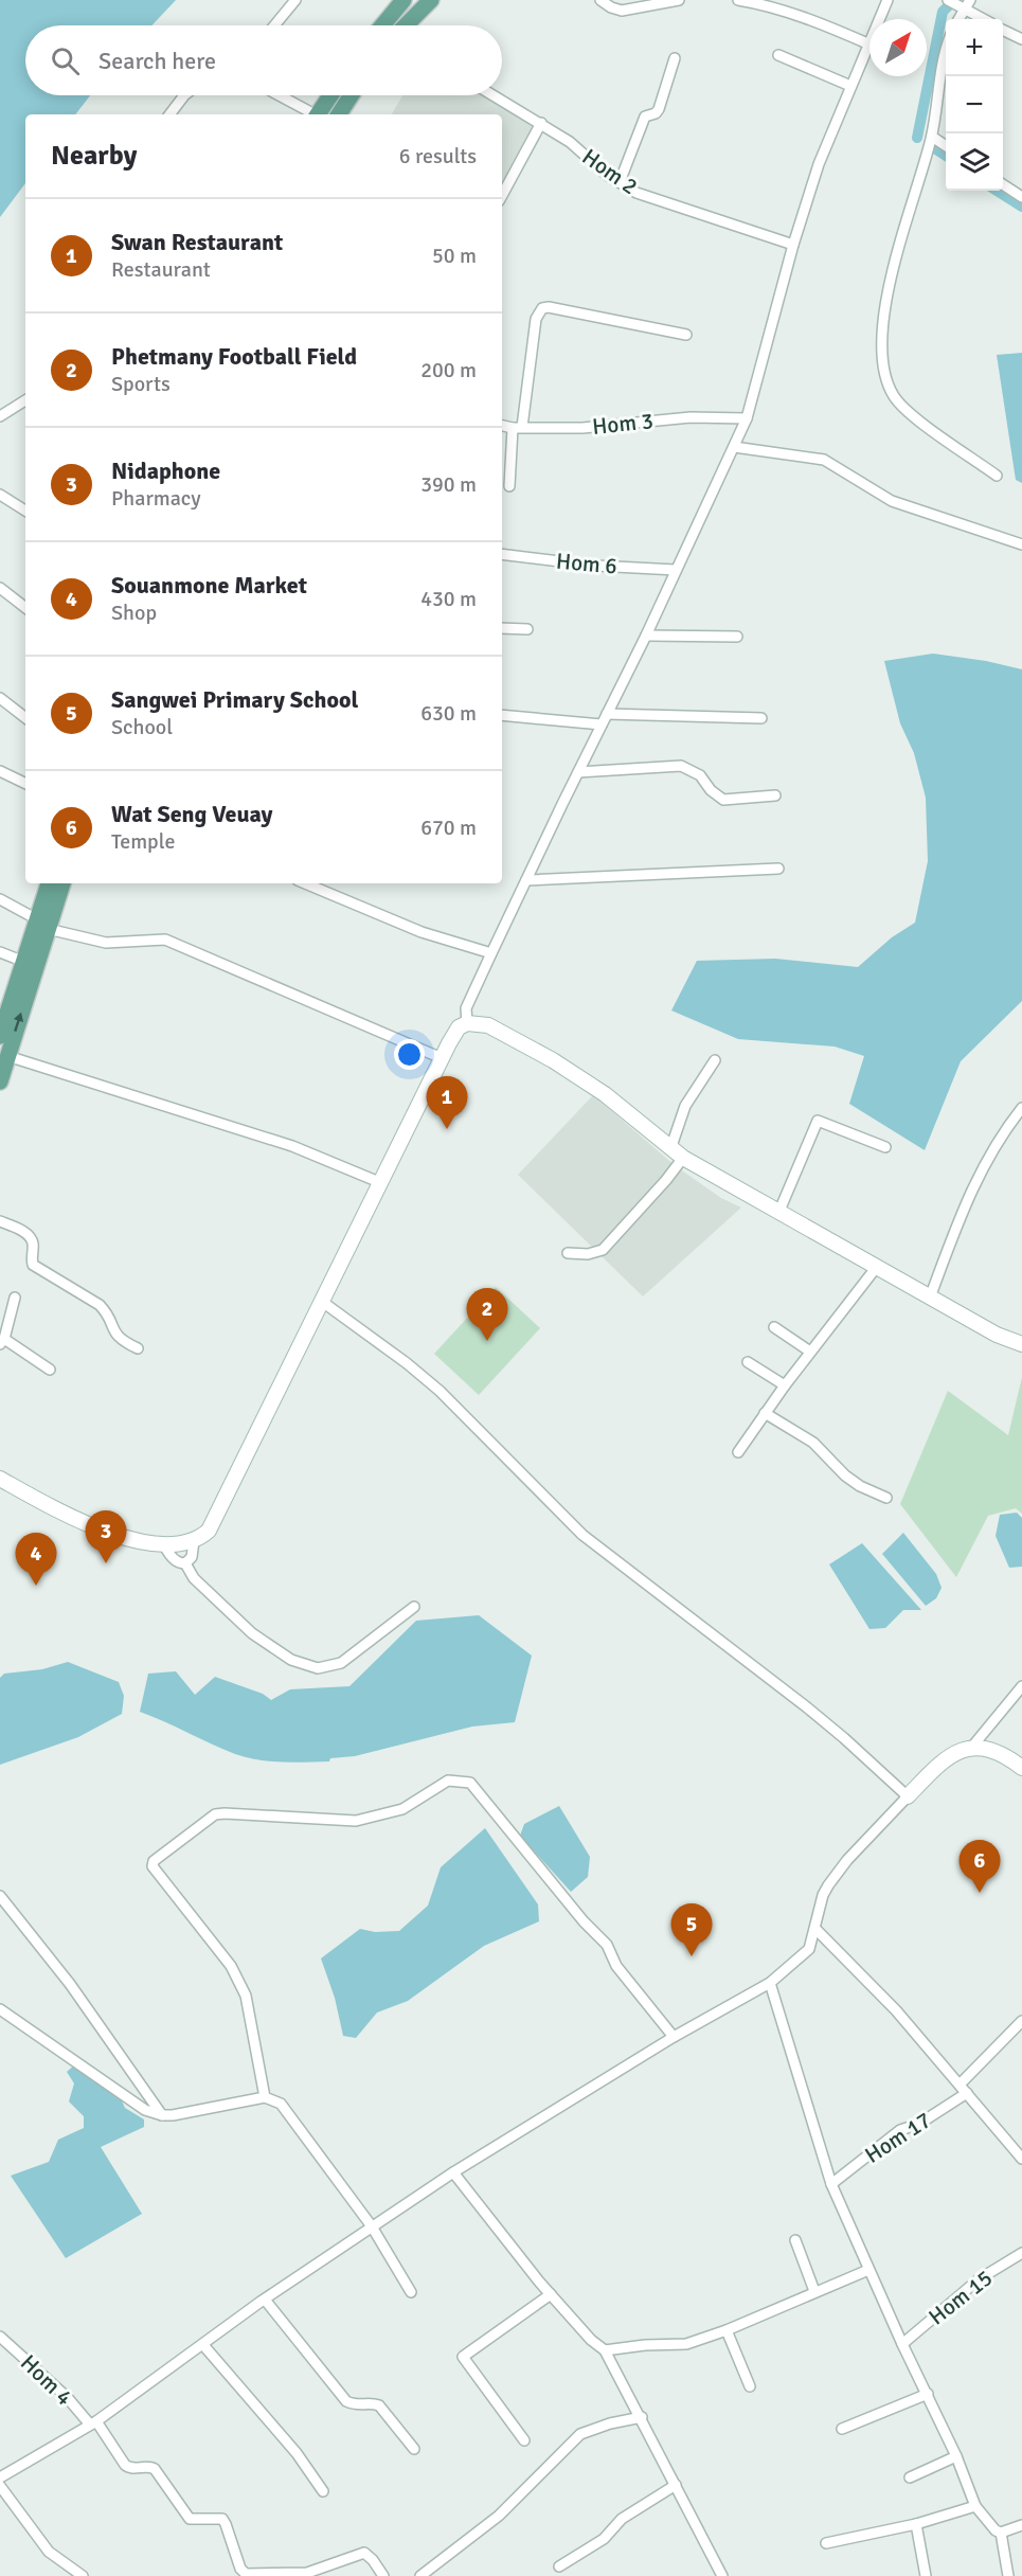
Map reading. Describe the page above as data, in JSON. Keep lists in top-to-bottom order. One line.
{"streets":{"street":["Hom 2","Hom 3","Hom 6","Hom 17","Hom 15","Hom 4"]},"north":"top right","page":{"map_buttons":["+","−"],"search":"Search here","heading":["Nearby","6 results"],"list":[{"mark":"1","name":"Swan Restaurant","note":"Restaurant","value":"50 m"},{"mark":"2","name":"Phetmany Football Field","note":"Sports","value":"200 m"},{"mark":"3","name":"Nidaphone","note":"Pharmacy","value":"390 m"},{"mark":"4","name":"Souanmone Market","note":"Shop","value":"430 m"},{"mark":"5","name":"Sangwei Primary School","note":"School","value":"630 m"},{"mark":"6","name":"Wat Seng Veuay","note":"Temple","value":"670 m"}],"pins":["1","2","3","4","6","5"]}}
